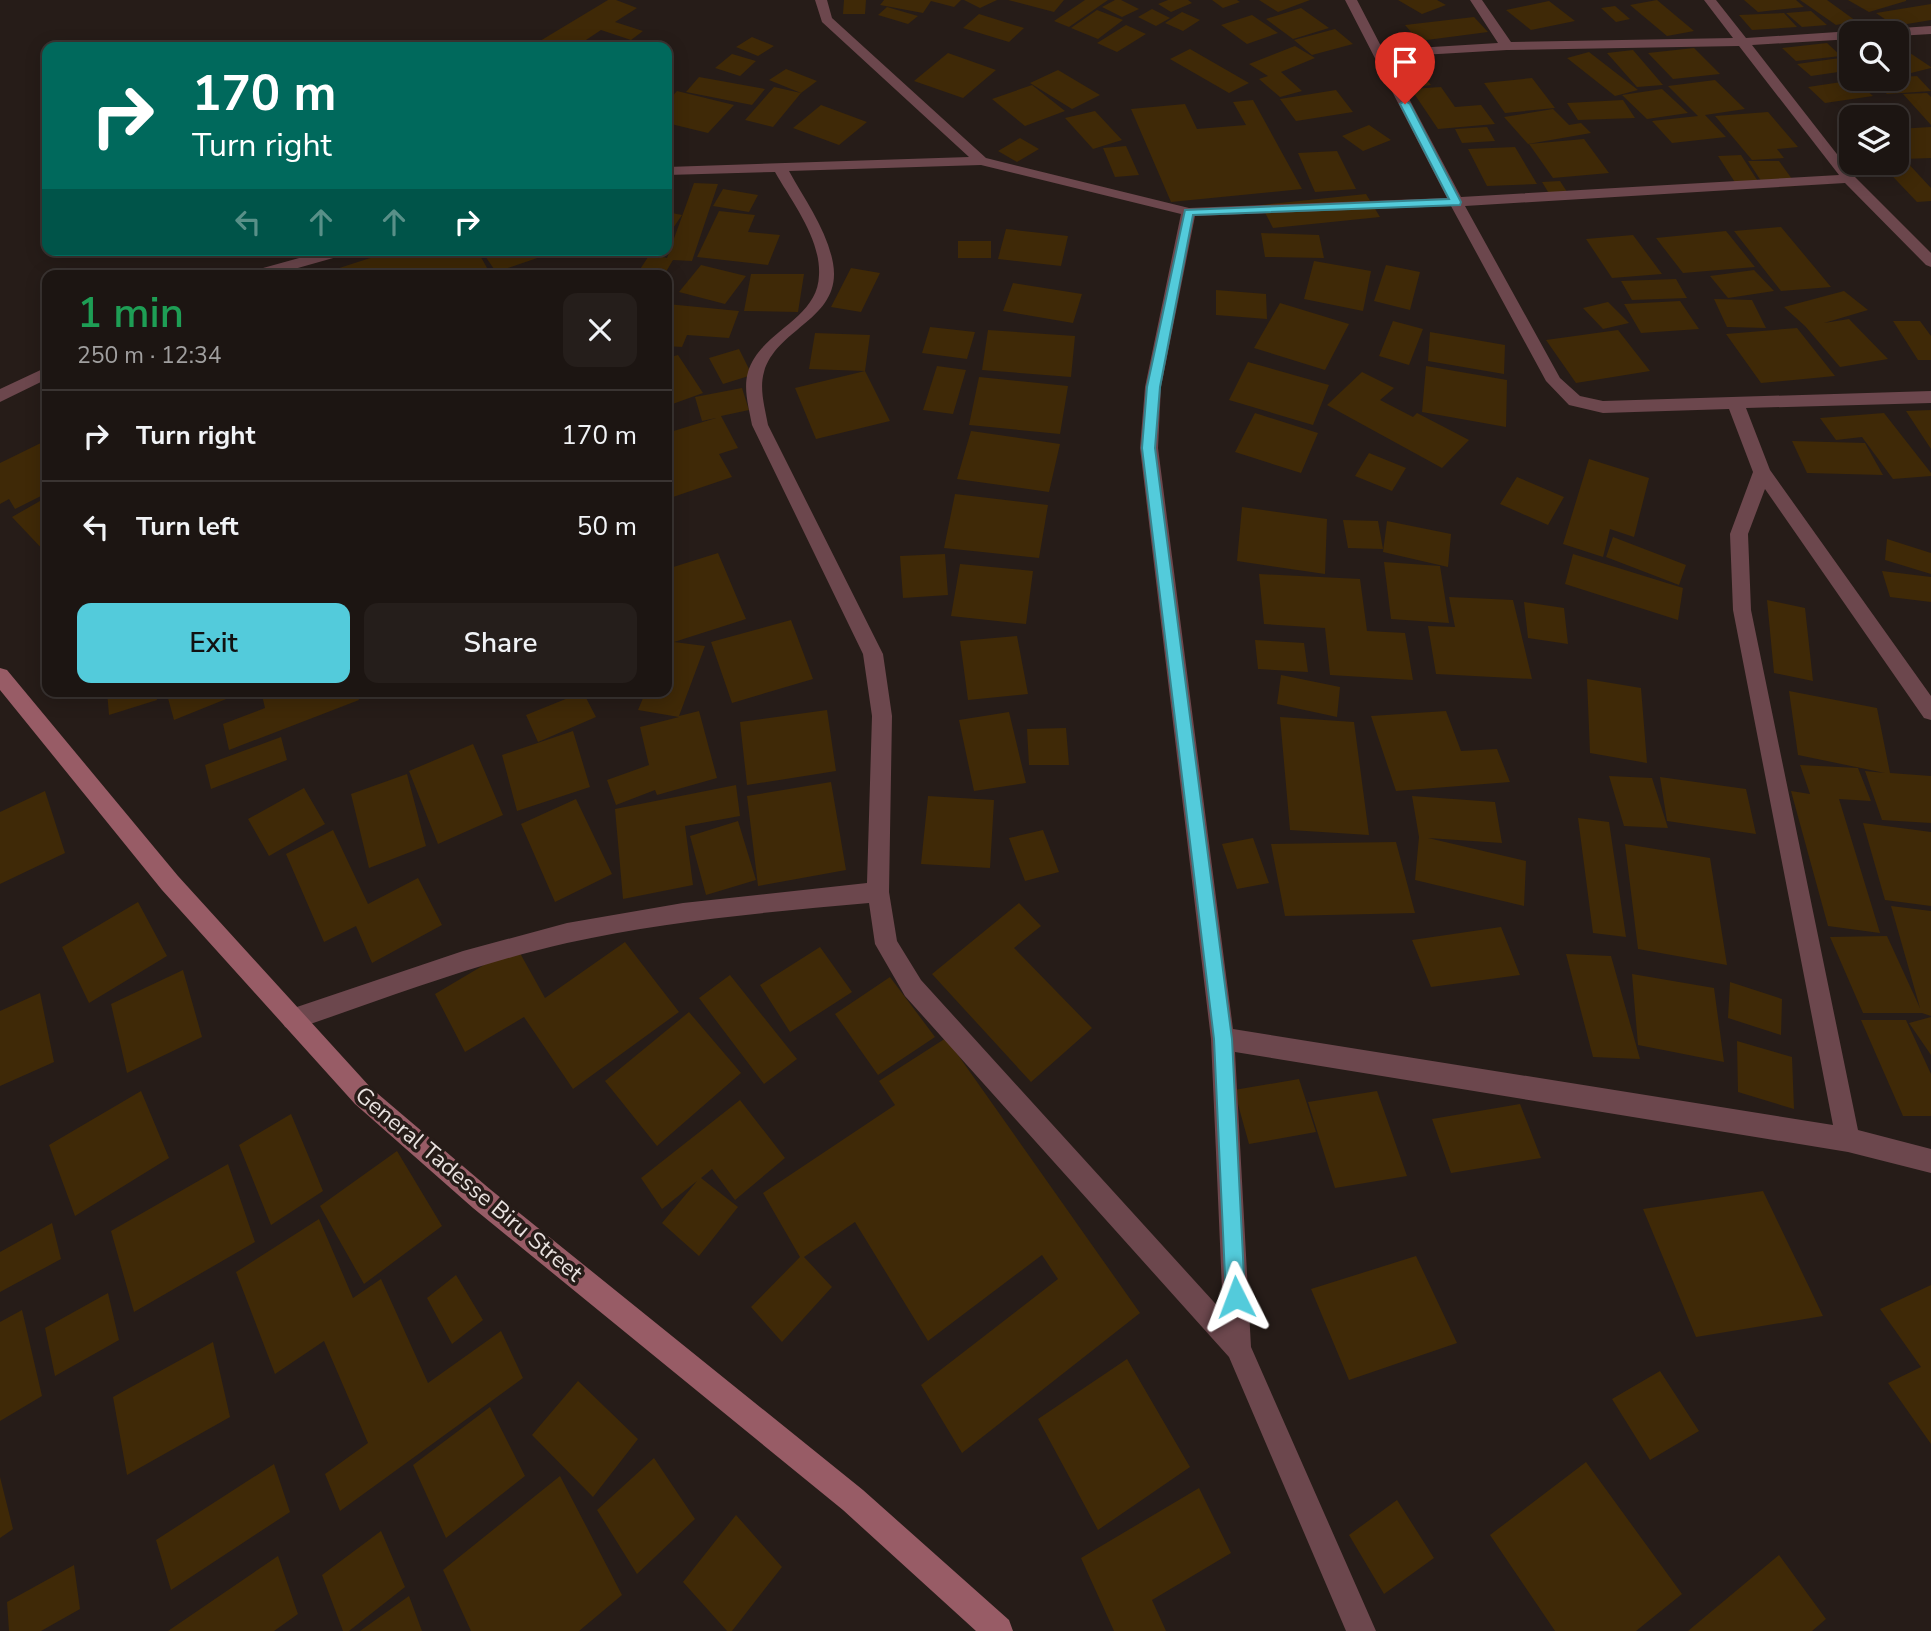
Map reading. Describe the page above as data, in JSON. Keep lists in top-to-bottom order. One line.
{"streets":{"street":["General Tadesse Biru Street"]},"page":{"turn":["170 m","Turn right"],"heading":["1 min","250 m · 12:34"],"list":[{"name":"Turn right","value":"170 m"},{"name":"Turn left","value":"50 m"}],"buttons":["Exit","Share"]}}
